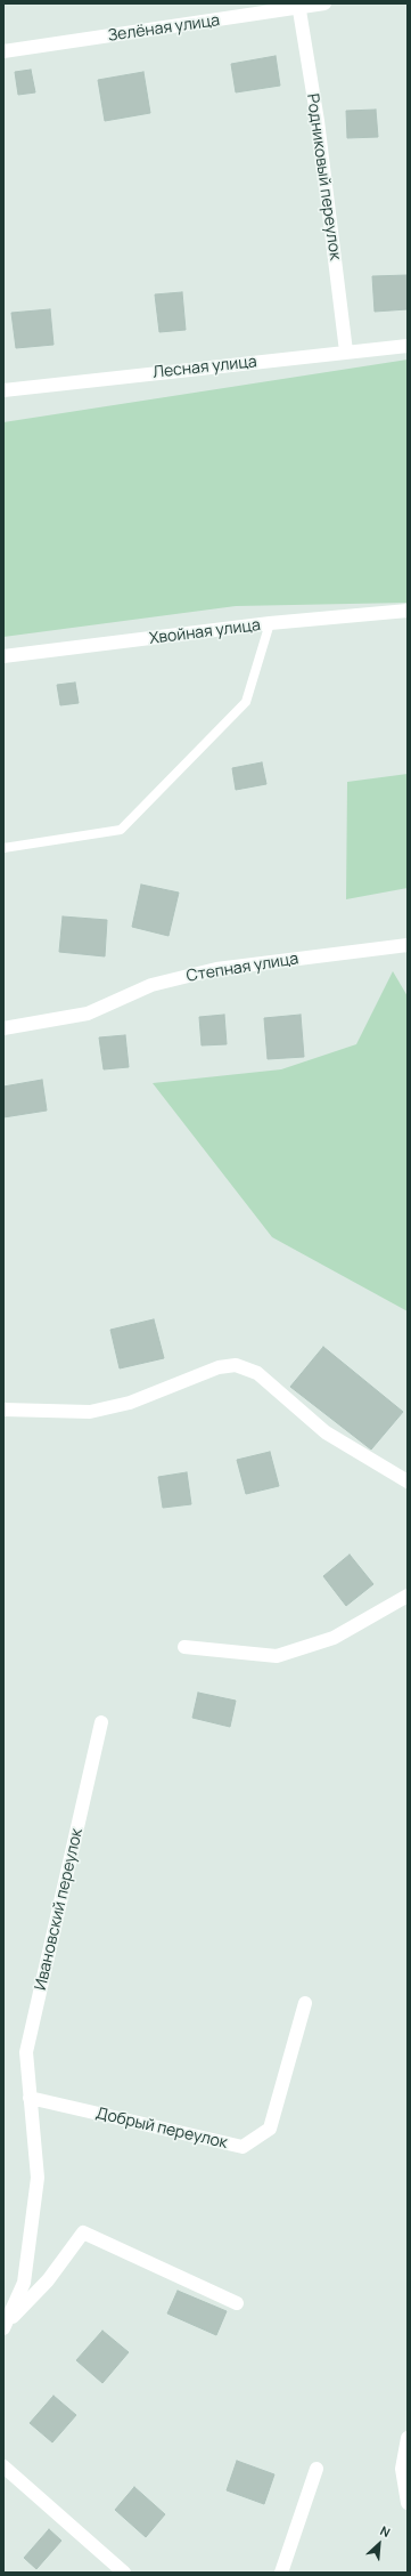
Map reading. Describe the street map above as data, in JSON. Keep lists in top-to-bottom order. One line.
{"streets":{"street":["Зелёная улица","Родниковый переулок","Лесная улица","Хвойная улица","Степная улица","Ивановский переулок","Добрый переулок"]},"crossings":[["Зелёная улица","Родниковый переулок"],["Родниковый переулок","Лесная улица"],["Ивановский переулок","Добрый переулок"]],"north":"top right"}
